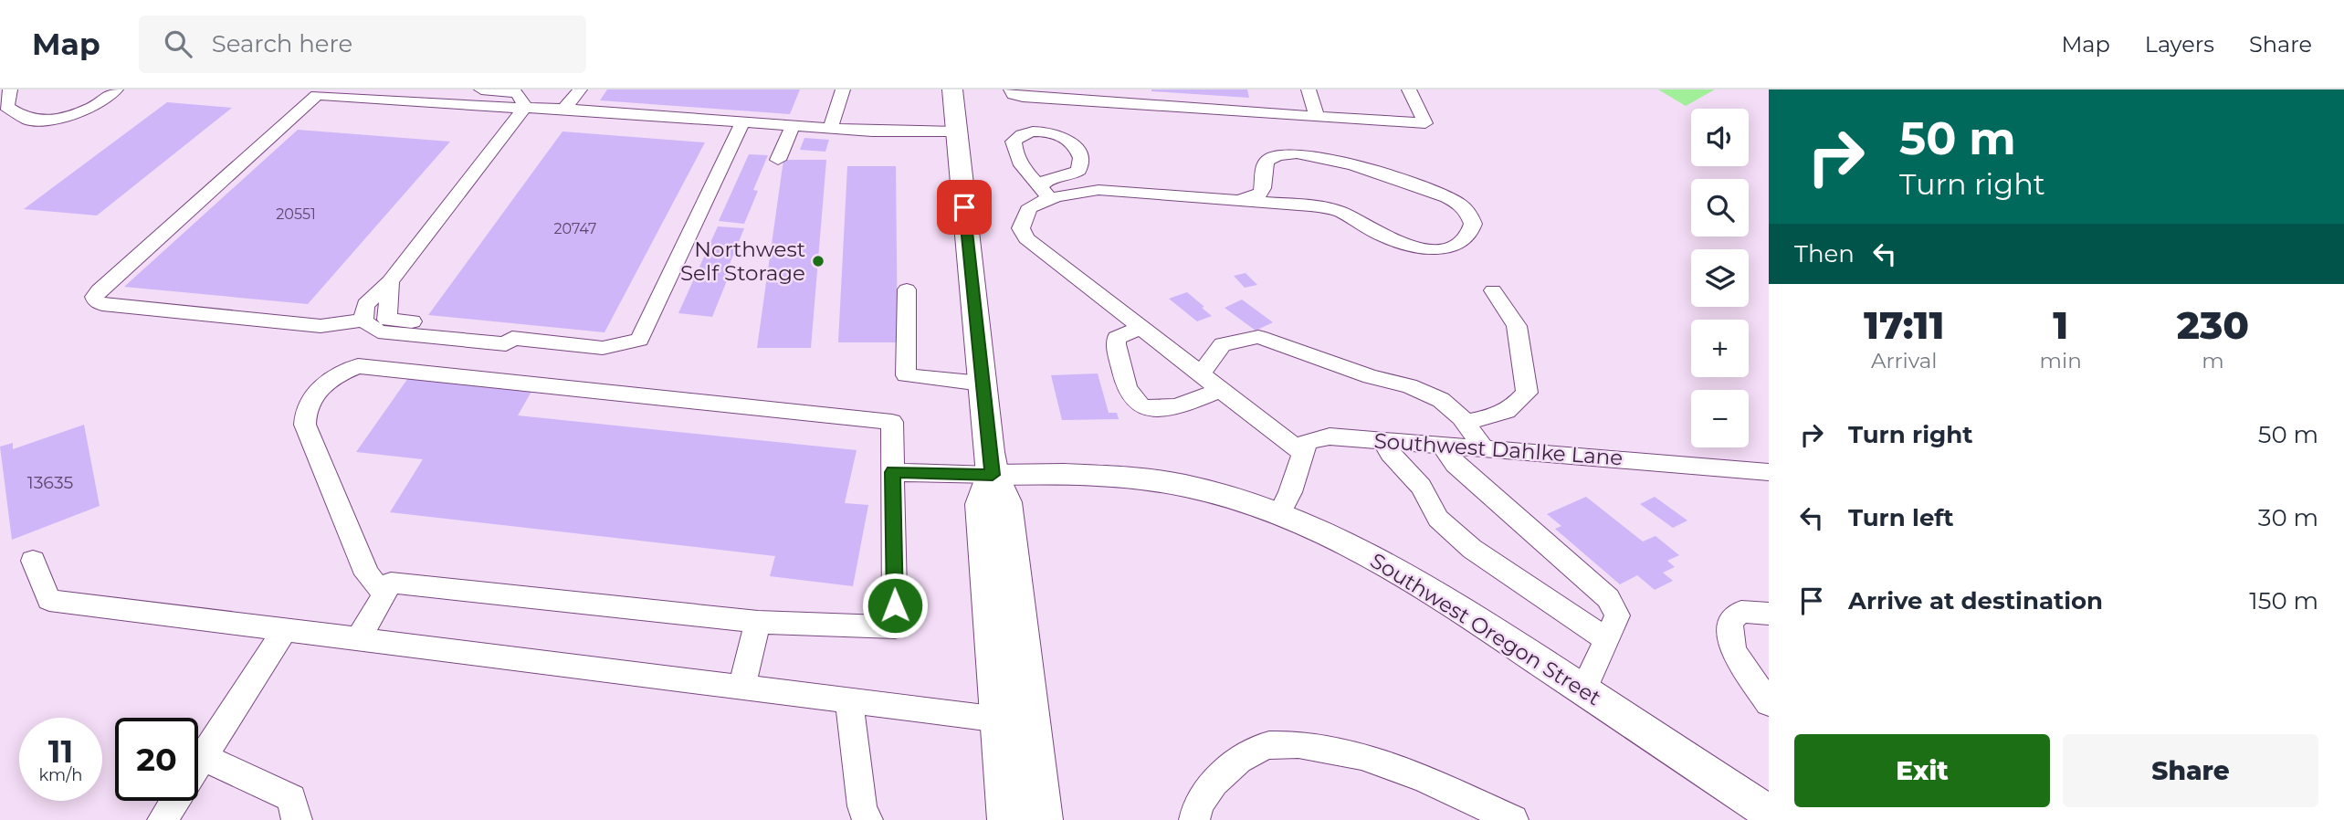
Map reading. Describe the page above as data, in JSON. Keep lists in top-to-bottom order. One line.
{"streets":{"main road":["Southwest Oregon Street"],"street":["Southwest Dahlke Lane"]},"places":["Northwest Self Storage"],"house_numbers":["20551","20747","13635"],"page":{"header":"Map","search":"Search here","nav":["Map","Layers","Share"],"turn":["50 m","Turn right"],"map_buttons":["+","−"],"then":"Then","eta":["17:11","Arrival","1","min","230","m"],"list":[{"name":"Turn right","value":"50 m"},{"name":"Turn left","value":"30 m"},{"name":"Arrive at destination","value":"150 m"}],"speed":"11 km/h","limit":"20","buttons":["Exit","Share"]}}
